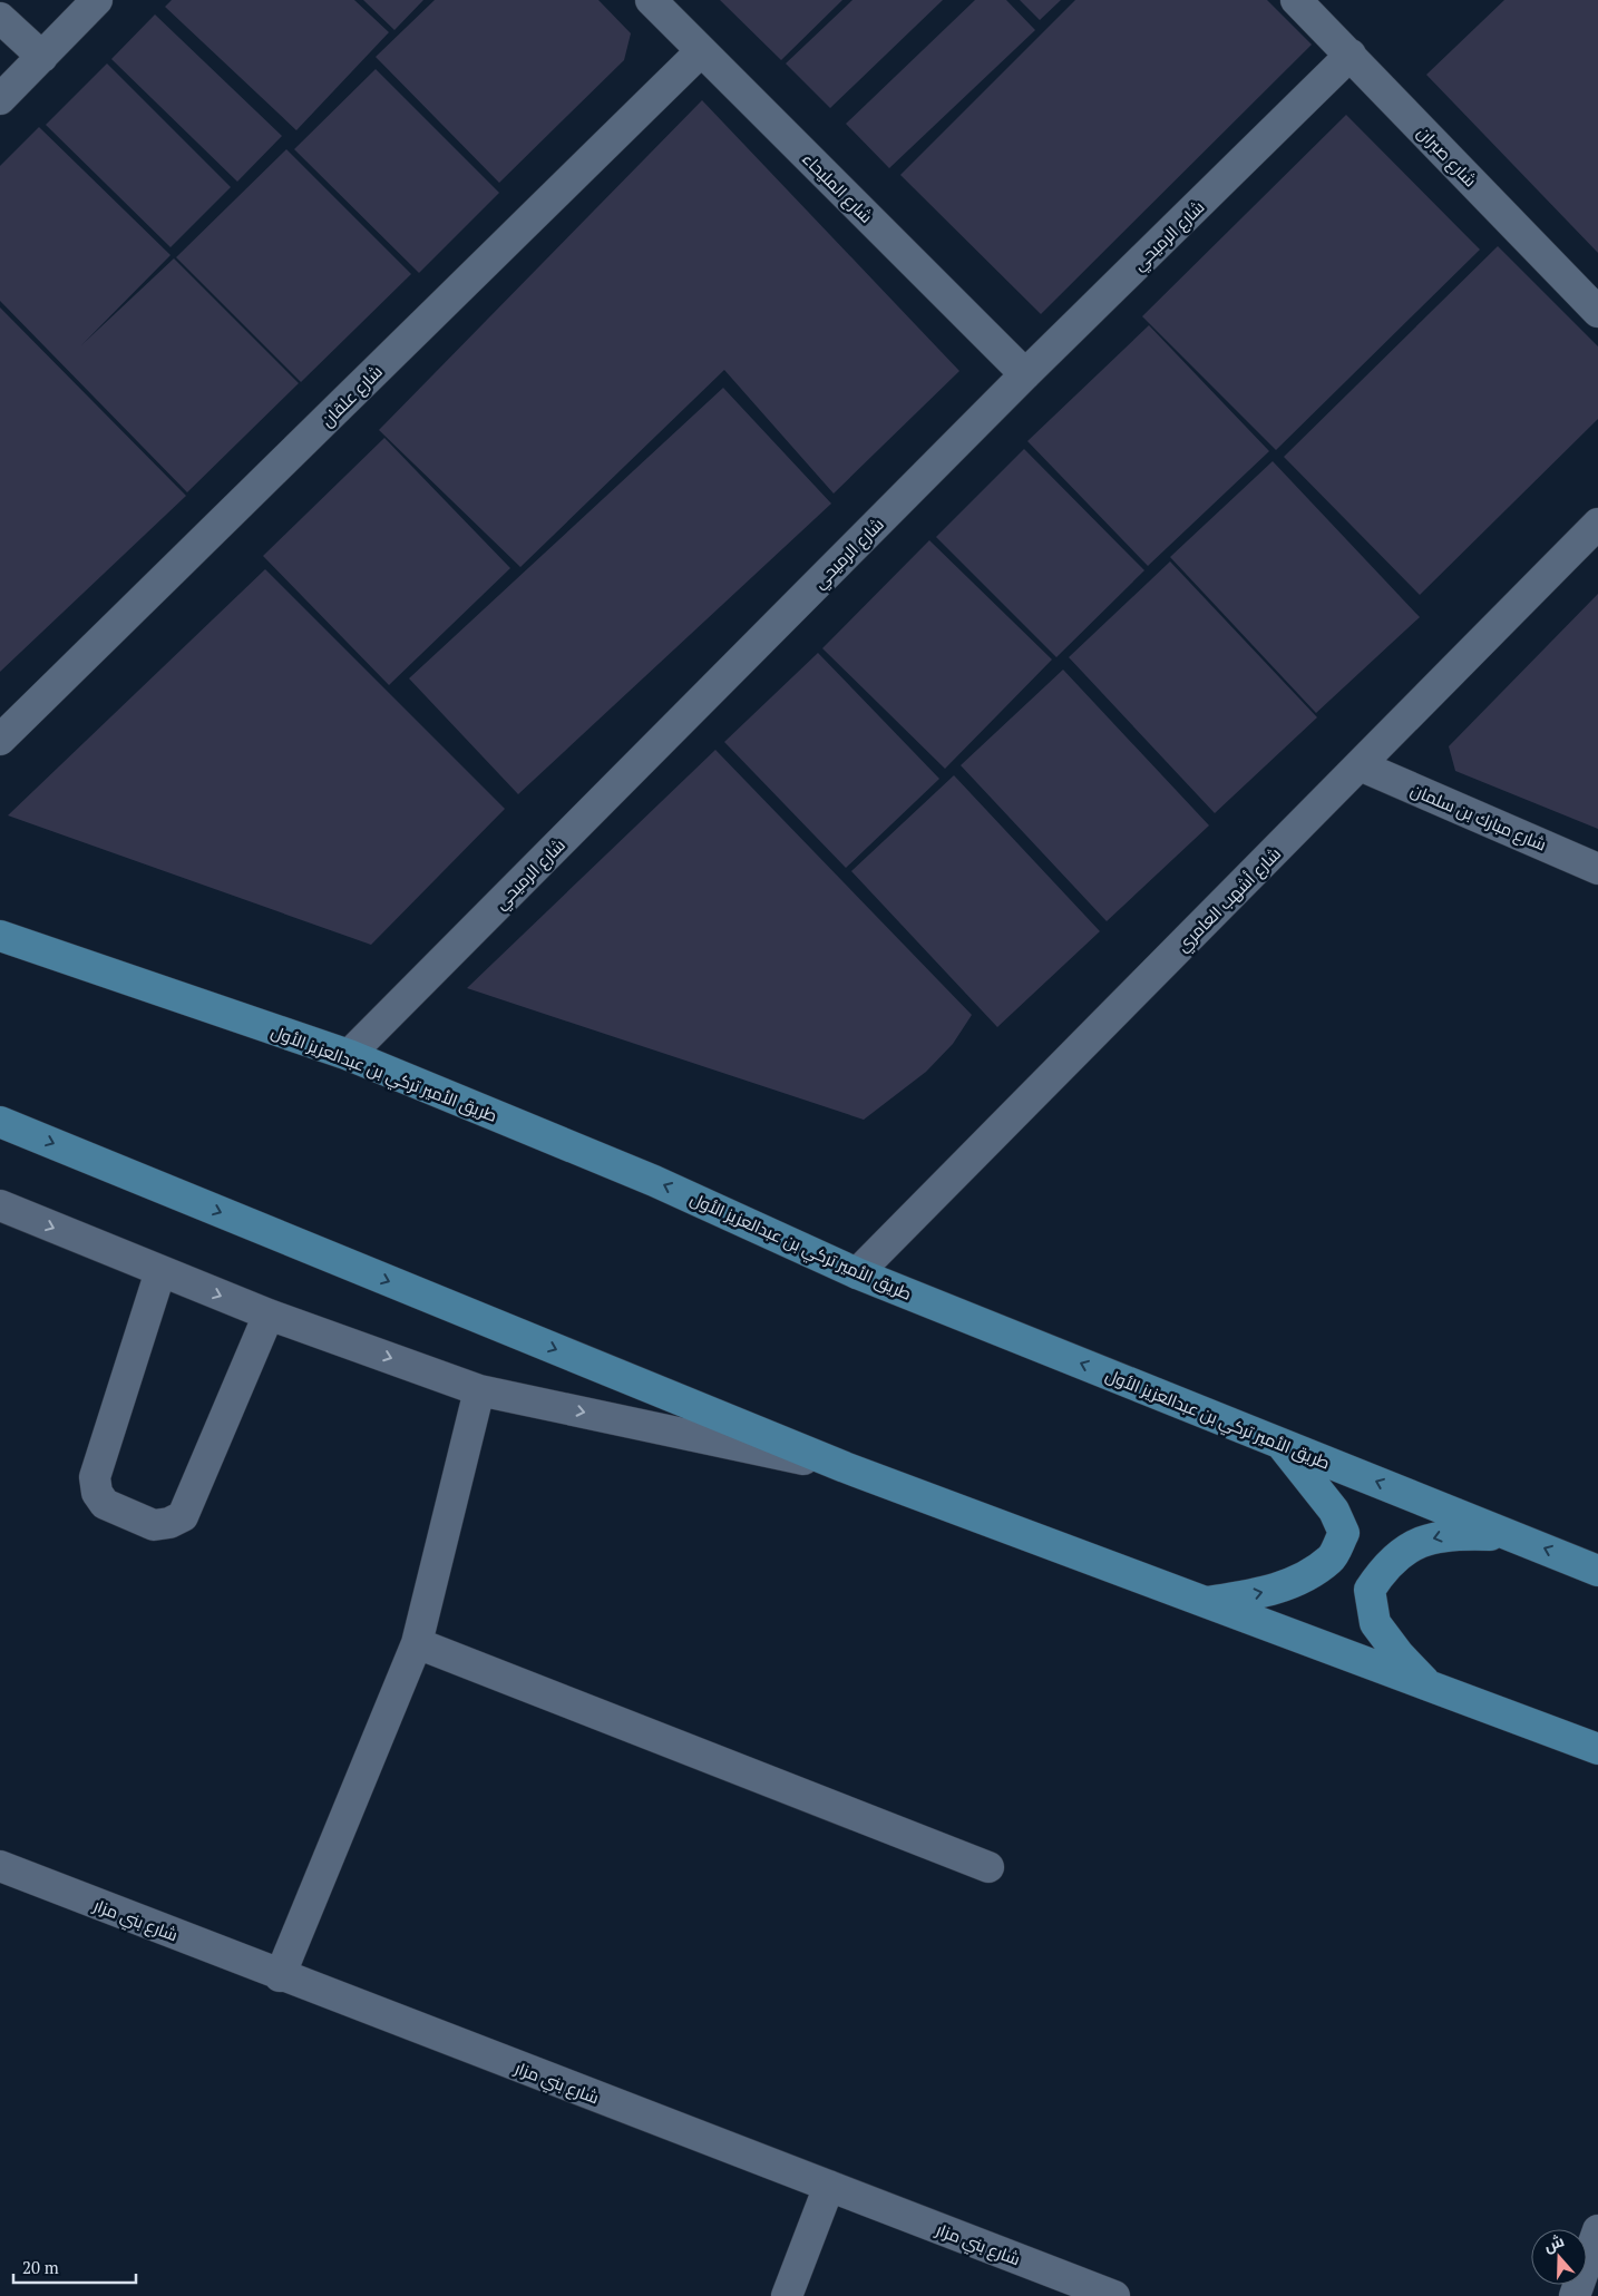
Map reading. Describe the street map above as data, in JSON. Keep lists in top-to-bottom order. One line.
{"streets":{"main road":["طريق الأمير تركي بن عبدالعزيز الأول"],"street":["شارع صبران","شارع المليحاء","شارع الرميحي","شارع علقان","شارع مبارك بن سلمان","شارع أشهب العامري","شارع بني مزار"]},"crossings":[["شارع صبران","شارع الرميحي"],["شارع المليحاء","شارع الرميحي"],["شارع المليحاء","شارع علقان"],["شارع الرميحي","طريق الأمير تركي بن عبدالعزيز الأول"],["شارع مبارك بن سلمان","شارع أشهب العامري"],["شارع أشهب العامري","طريق الأمير تركي بن عبدالعزيز الأول"]],"scale_bar":"20 m","north":"top"}
